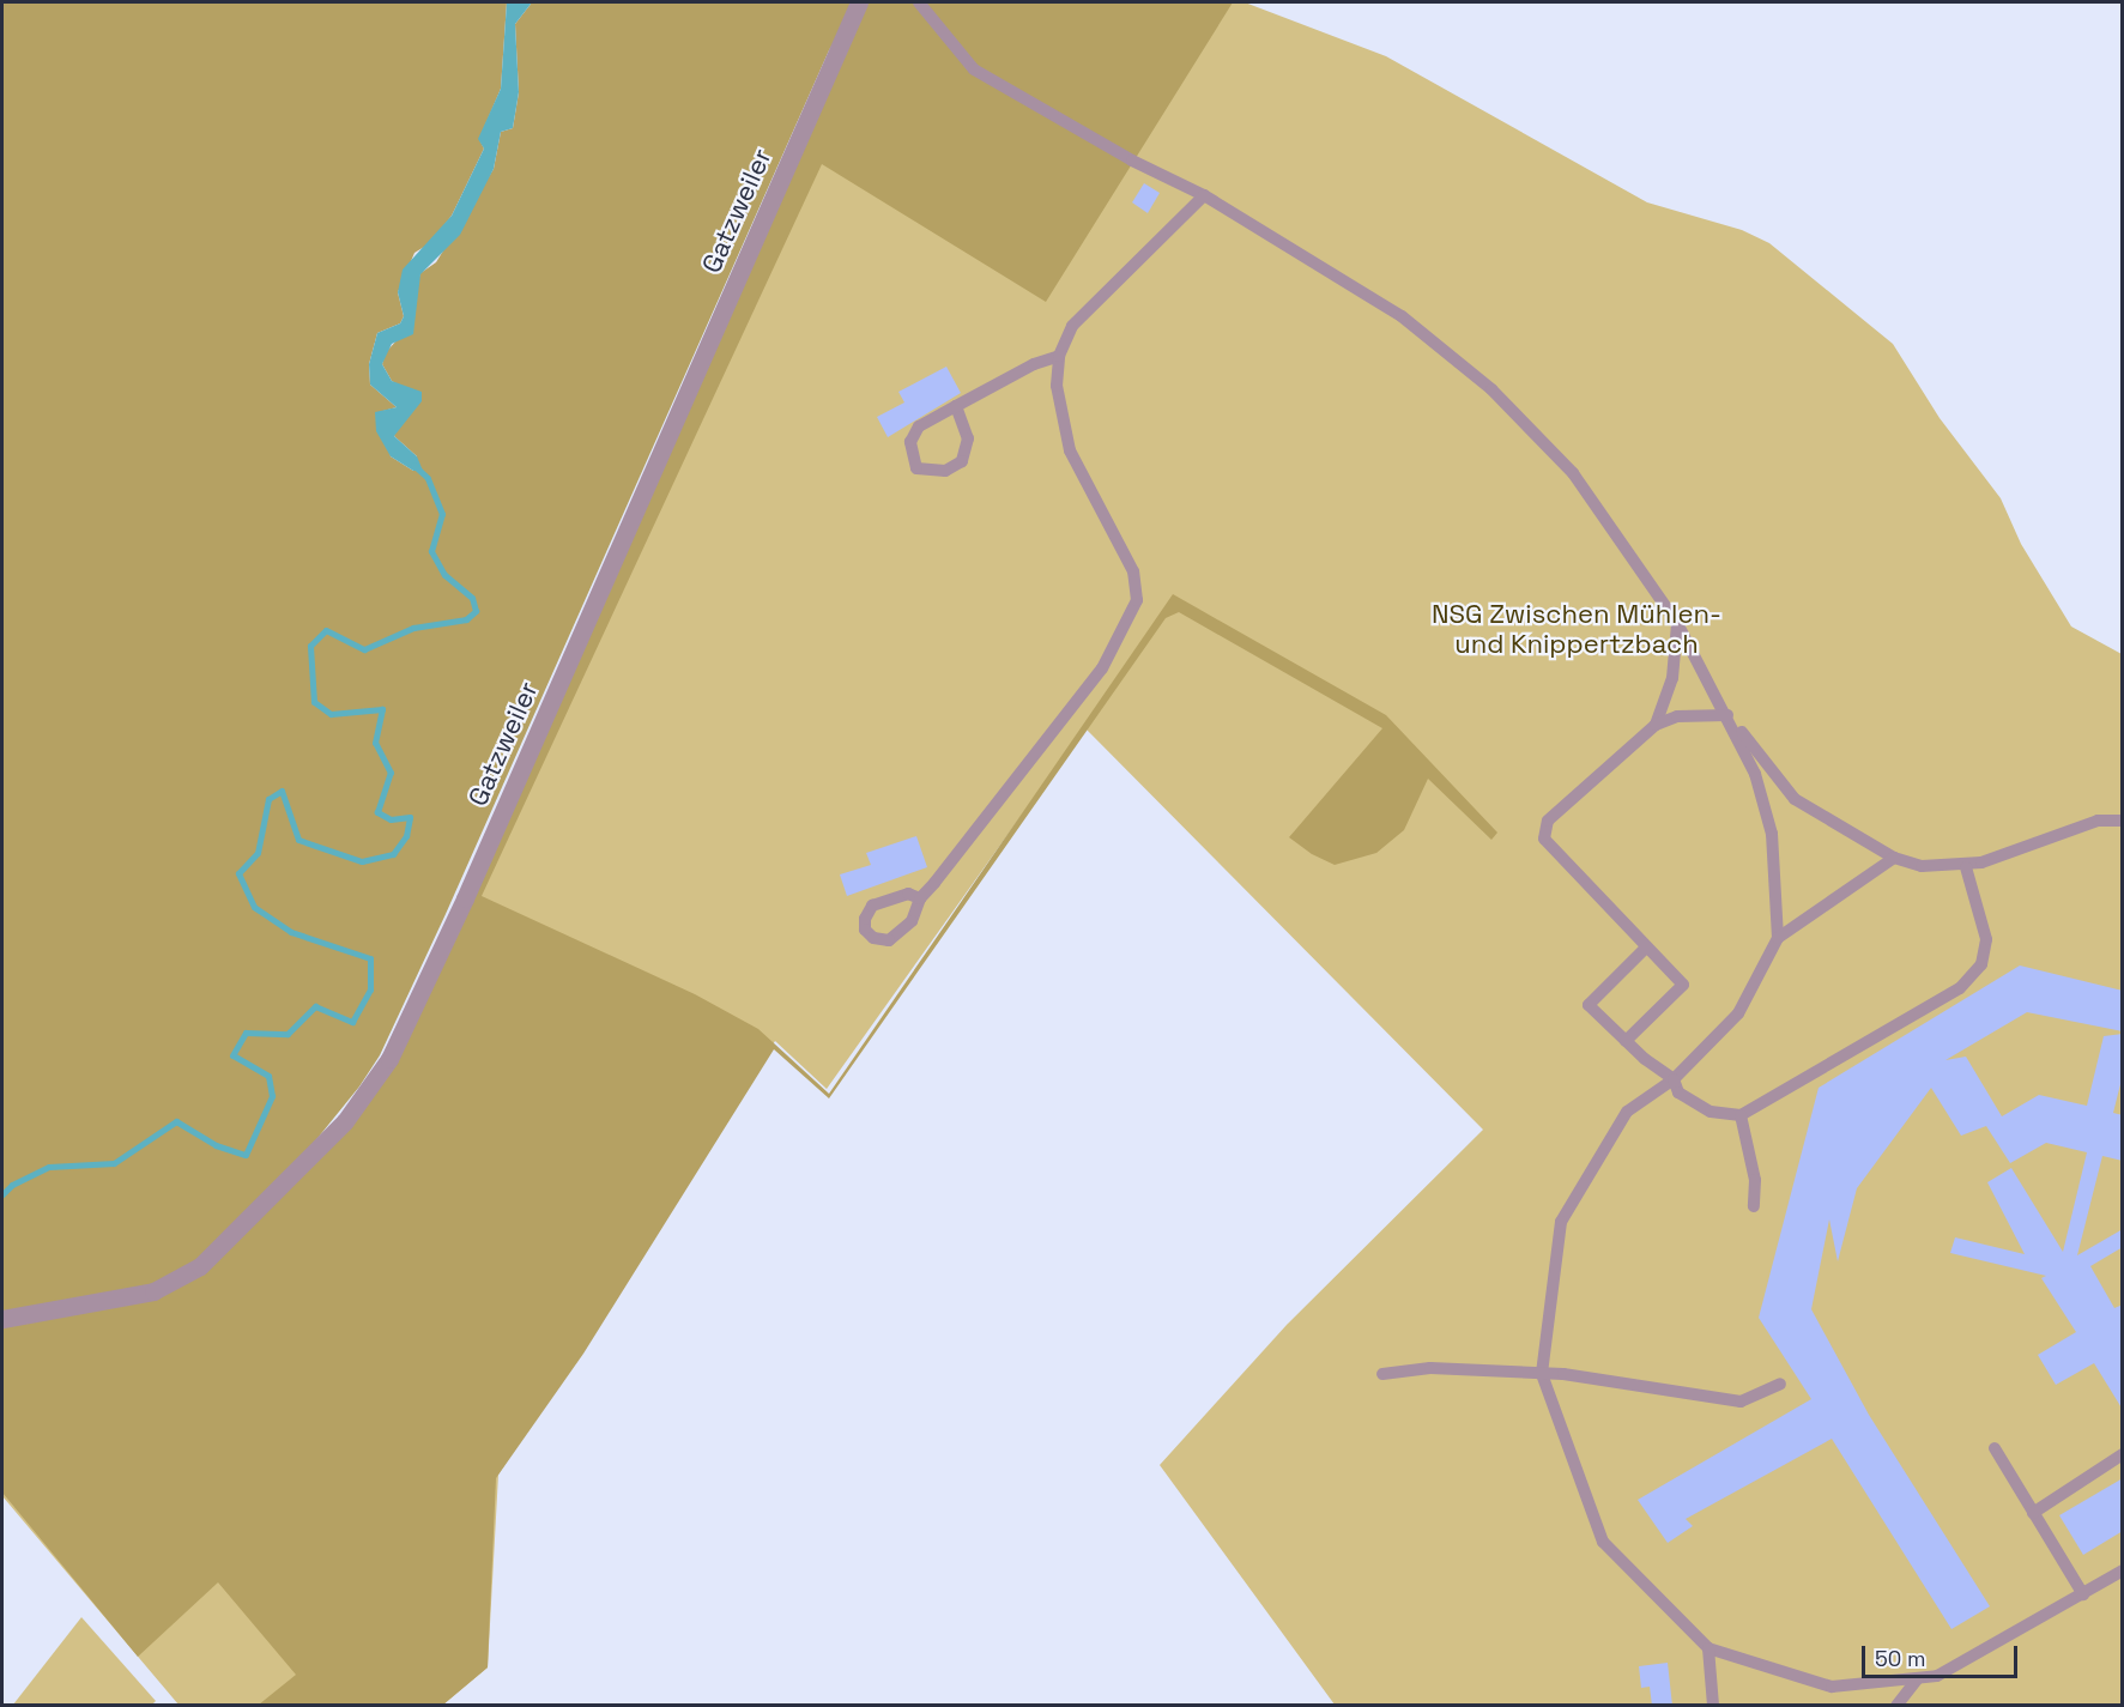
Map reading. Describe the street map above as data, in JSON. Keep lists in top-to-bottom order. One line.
{"streets":{"street":["Gatzweiler"]},"parks":["NSG Zwischen Mühlen- und Knippertzbach"],"scale_bar":"50 m"}
